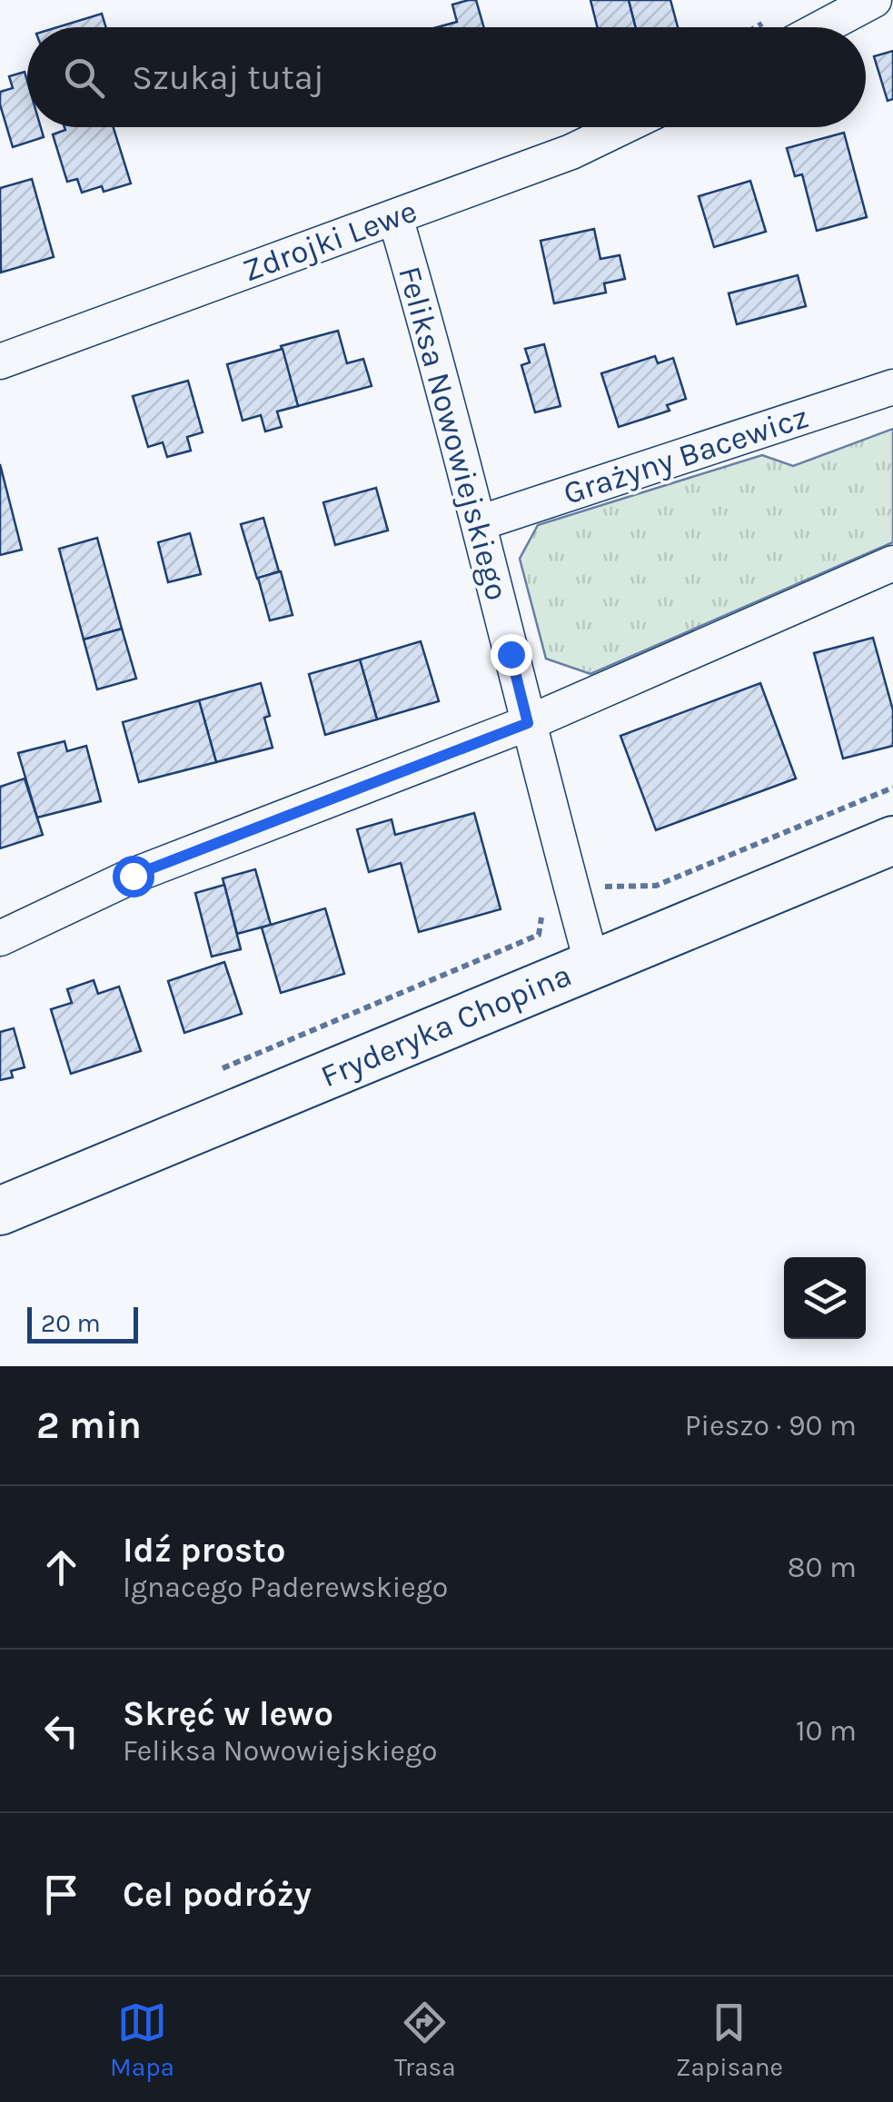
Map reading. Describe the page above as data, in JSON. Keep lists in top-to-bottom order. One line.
{"streets":{"street":["Zdrojki Lewe","Feliksa Nowowiejskiego","Grażyny Bacewicz","Fryderyka Chopina"]},"crossings":[["Zdrojki Lewe","Feliksa Nowowiejskiego"],["Feliksa Nowowiejskiego","Grażyny Bacewicz"],["Feliksa Nowowiejskiego","Fryderyka Chopina"]],"scale_bar":"20 m","page":{"search":"Szukaj tutaj","scale":"20 m","heading":["2 min","Pieszo · 90 m"],"list":[["Idź prosto","Ignacego Paderewskiego","80 m"],["Skręć w lewo","Feliksa Nowowiejskiego","10 m"],"Cel podróży"],"nav":["Mapa","Trasa","Zapisane"]}}
